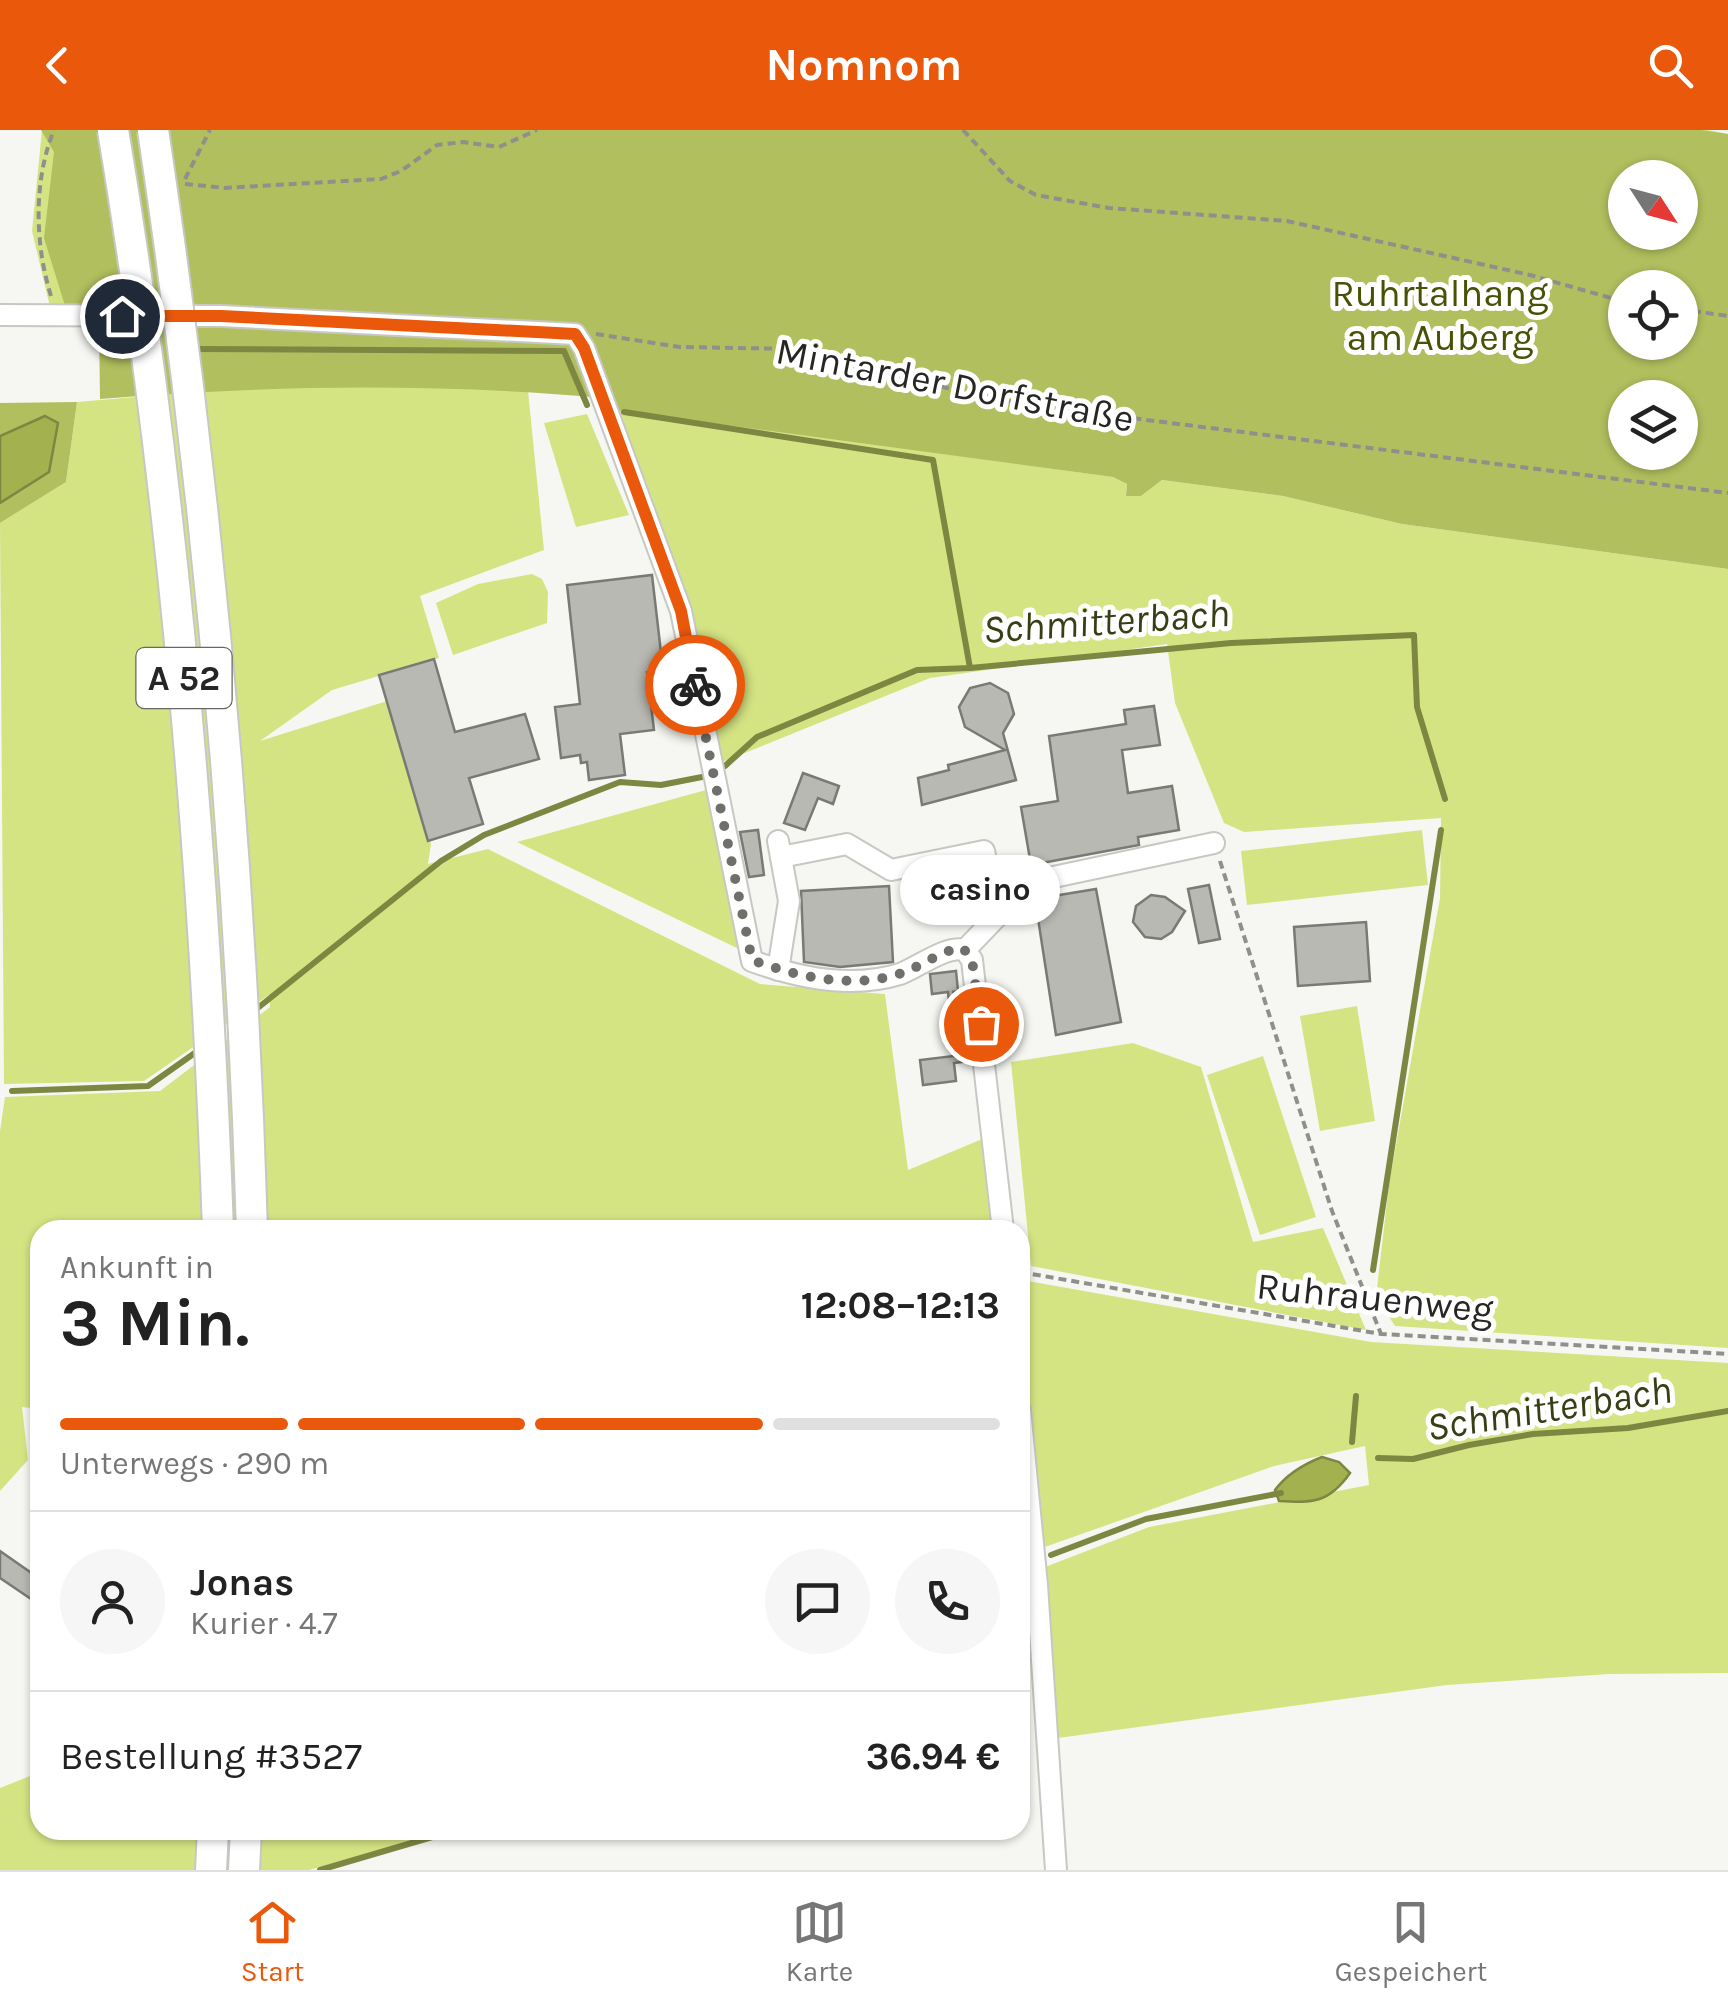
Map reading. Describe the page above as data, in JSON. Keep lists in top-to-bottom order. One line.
{"streets":{"highway":["A 52"],"path":["Mintarder Dorfstraße","Ruhrauenweg"]},"water":["Schmitterbach"],"parks":["Ruhrtalhang am Auberg"],"places":["casino"],"north":"bottom right","page":{"header":"Nomnom","bubble":"casino","heading":["3 Min.","Ankunft in","12:08–12:13"],"panel":["Jonas","Kurier · 4.7","Bestellung #3527","36.94 €"],"bar":"Unterwegs · 290 m","tabs":["Start","Karte","Gespeichert"]}}
